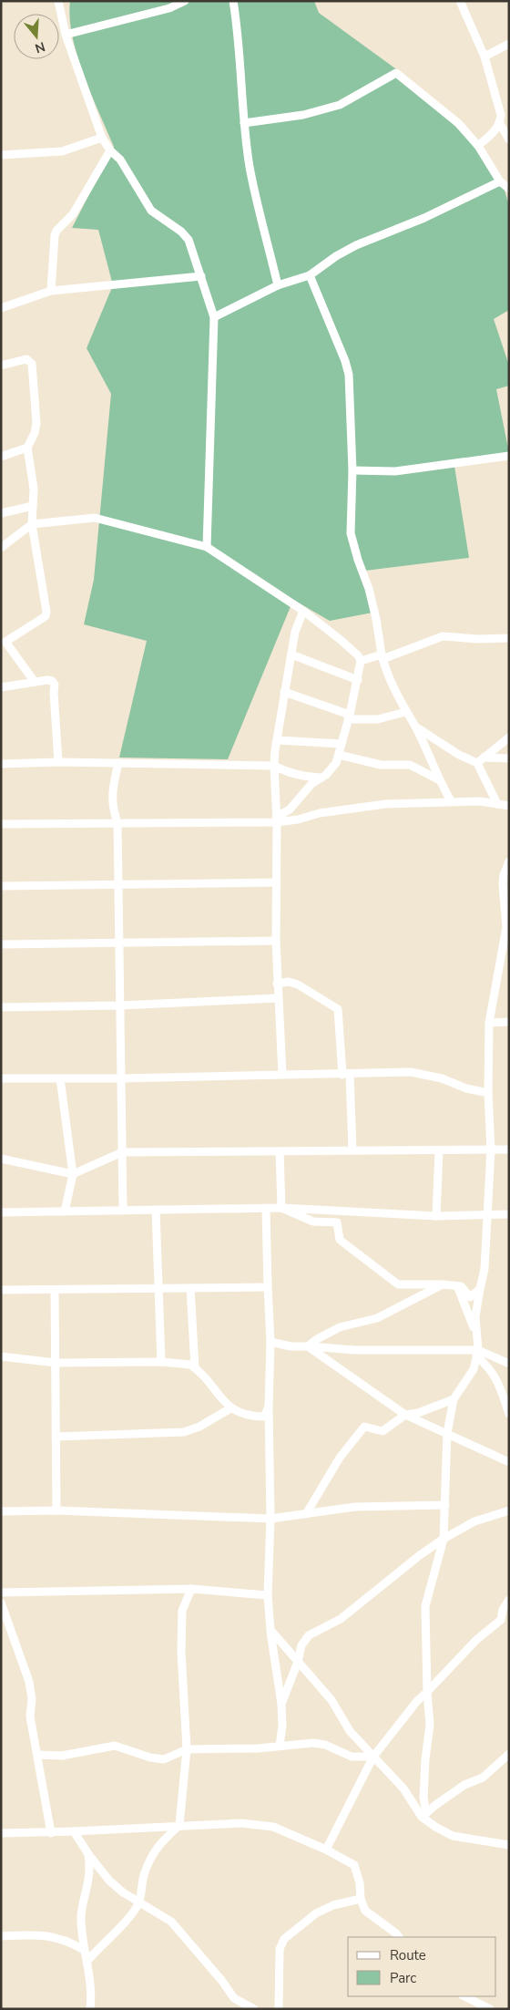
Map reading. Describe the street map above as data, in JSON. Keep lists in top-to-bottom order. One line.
{"legend":["Route","Parc"],"north":"bottom"}
